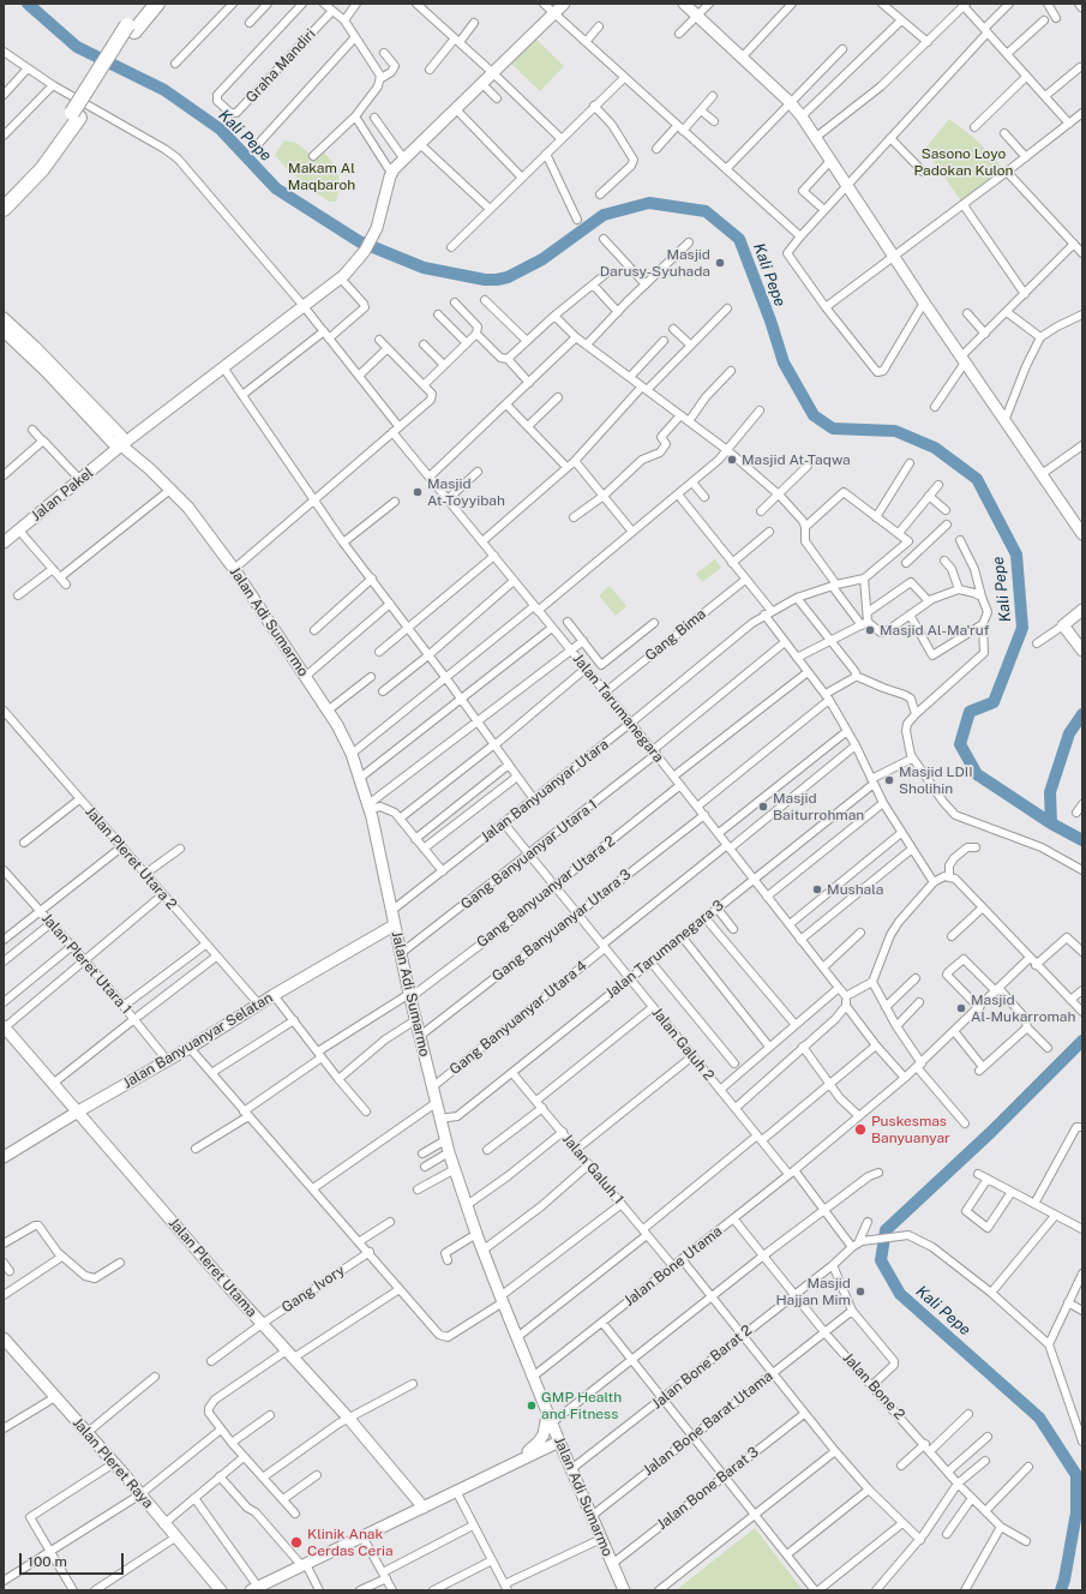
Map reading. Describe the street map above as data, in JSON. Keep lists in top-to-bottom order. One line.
{"streets":{"street":["Graha Mandiri","Jalan Pakel","Jalan Adi Sumarmo","Gang Bima","Jalan Tarumanegara","Jalan Banyuanyar Utara","Gang Banyuanyar Utara 1","Jalan Pleret Utara 2","Gang Banyuanyar Utara 2","Gang Banyuanyar Utara 3","Jalan Tarumanegara 3","Jalan Pleret Utara 1","Gang Banyuanyar Utara 4","Jalan Banyuanyar Selatan","Jalan Galuh 2","Jalan Galuh 1","Jalan Bone Utama","Jalan Pleret Utama","Gang Ivory","Jalan Bone Barat 2","Jalan Bone 2","Jalan Bone Barat Utama","Jalan Pleret Raya","Jalan Bone Barat 3"]},"crossings":[["Jalan Pakel","Jalan Adi Sumarmo"],["Jalan Adi Sumarmo","Jalan Banyuanyar Utara"],["Jalan Adi Sumarmo","Gang Banyuanyar Utara 1"],["Jalan Adi Sumarmo","Gang Banyuanyar Utara 2"],["Jalan Adi Sumarmo","Gang Banyuanyar Utara 3"],["Jalan Adi Sumarmo","Jalan Tarumanegara 3"],["Jalan Adi Sumarmo","Gang Banyuanyar Utara 4"],["Jalan Adi Sumarmo","Jalan Banyuanyar Selatan"],["Jalan Adi Sumarmo","Jalan Bone Utama"],["Jalan Adi Sumarmo","Jalan Bone Barat 2"],["Jalan Adi Sumarmo","Jalan Bone Barat Utama"],["Jalan Adi Sumarmo","Jalan Bone Barat 3"],["Gang Bima","Jalan Tarumanegara"],["Jalan Tarumanegara","Jalan Banyuanyar Utara"],["Jalan Tarumanegara","Gang Banyuanyar Utara 1"],["Jalan Tarumanegara","Gang Banyuanyar Utara 2"],["Jalan Tarumanegara","Gang Banyuanyar Utara 3"],["Jalan Tarumanegara","Jalan Tarumanegara 3"],["Jalan Tarumanegara","Gang Banyuanyar Utara 4"],["Jalan Banyuanyar Utara","Jalan Galuh 2"],["Gang Banyuanyar Utara 1","Jalan Galuh 2"],["Jalan Pleret Utara 2","Jalan Banyuanyar Selatan"],["Gang Banyuanyar Utara 2","Jalan Galuh 2"],["Gang Banyuanyar Utara 3","Jalan Galuh 2"],["Jalan Tarumanegara 3","Jalan Galuh 2"],["Jalan Tarumanegara 3","Jalan Galuh 1"],["Jalan Pleret Utara 1","Jalan Banyuanyar Selatan"],["Gang Banyuanyar Utara 4","Jalan Galuh 2"],["Jalan Banyuanyar Selatan","Jalan Pleret Utama"],["Jalan Galuh 2","Jalan Bone Utama"],["Jalan Galuh 2","Jalan Bone Barat 2"],["Jalan Galuh 1","Jalan Bone Utama"],["Jalan Bone Utama","Jalan Bone 2"],["Jalan Pleret Utama","Gang Ivory"],["Jalan Bone Barat 2","Jalan Bone 2"],["Jalan Bone 2","Jalan Bone Barat Utama"]],"water":["Kali Pepe"],"parks":["Sasono Loyo Padokan Kulon","Makam Al Maqbaroh"],"places":["Masjid Darusy-Syuhada","Masjid At-Taqwa","Masjid At-Toyyibah","Masjid Al-Ma'ruf","Masjid LDII Sholihin","Masjid Baiturrohman","Mushala","Masjid Al-Mukarromah","Puskesmas Banyuanyar","Masjid Hajjan Mim","GMP Health and Fitness","Klinik Anak Cerdas Ceria"],"scale_bar":"100 m"}
